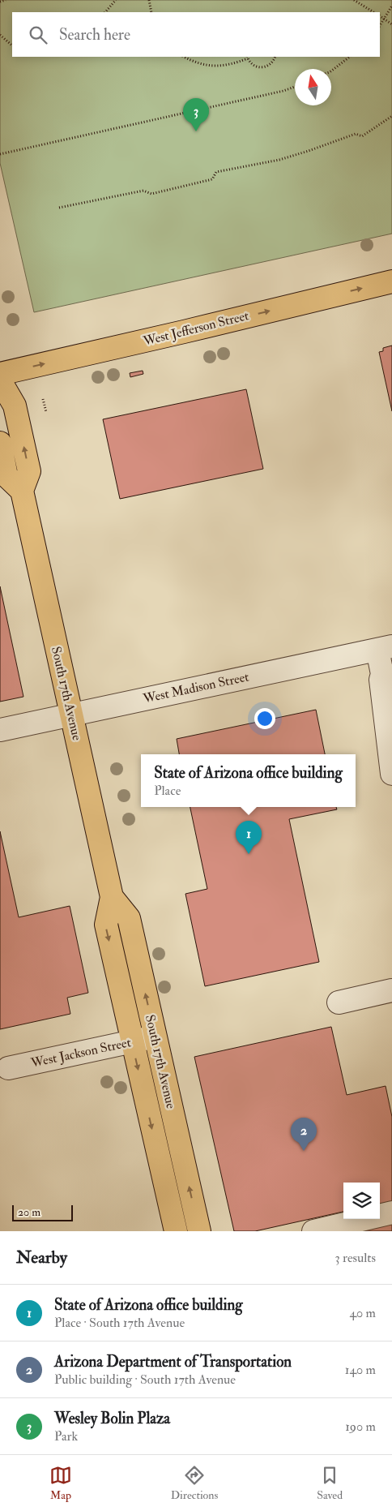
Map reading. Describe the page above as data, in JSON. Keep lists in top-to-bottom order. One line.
{"streets":{"main road":["West Jefferson Street","South 17th Avenue"],"street":["West Madison Street","West Jackson Street"]},"crossings":[["West Madison Street","South 17th Avenue"],["South 17th Avenue","West Jackson Street"]],"one_way":["West Jefferson Street"],"scale_bar":"20 m","north":"top","page":{"search":"Search here","pins":["3","1","2"],"popup":["State of Arizona office building","Place"],"scale":"20 m","heading":["Nearby","3 results"],"list":[{"mark":"1","name":"State of Arizona office building","note":"Place · South 17th Avenue","value":"40 m"},{"mark":"2","name":"Arizona Department of Transportation","note":"Public building · South 17th Avenue","value":"140 m"},{"mark":"3","name":"Wesley Bolin Plaza","note":"Park","value":"190 m"}],"nav":["Map","Directions","Saved"]}}
